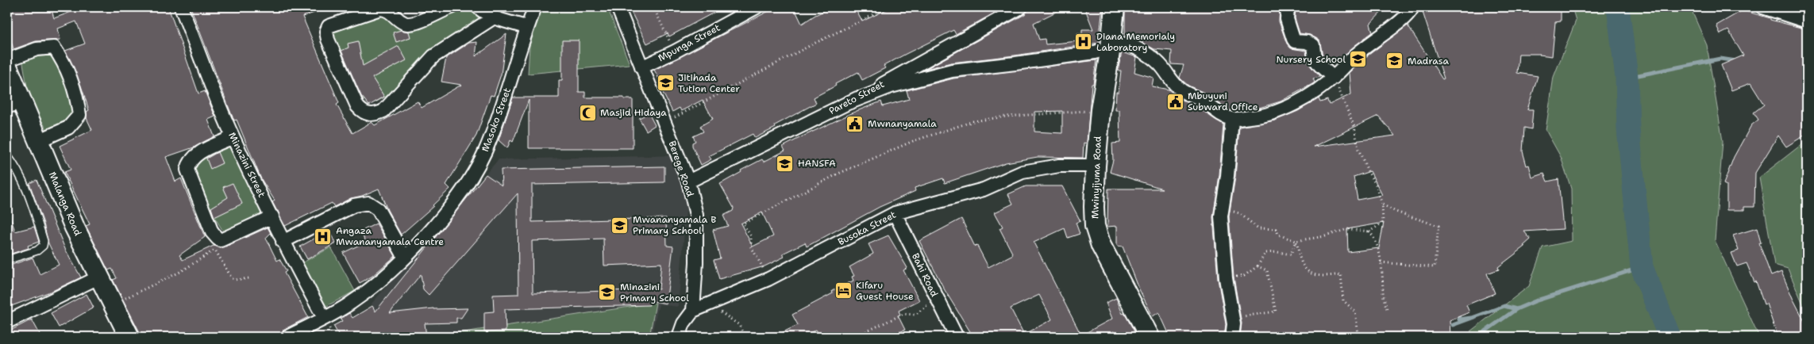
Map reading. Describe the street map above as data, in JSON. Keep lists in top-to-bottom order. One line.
{"streets":{"street":["Mpunga Street","Pareto Street","Masoko Street","Minazini Street","Berege Road","Mwinyijuma Road","Malanga Road","Busoka Street","Bahi Road"]},"crossings":[["Mpunga Street","Berege Road"],["Pareto Street","Berege Road"],["Masoko Street","Minazini Street"],["Berege Road","Busoka Street"],["Mwinyijuma Road","Busoka Street"],["Busoka Street","Bahi Road"]],"places":{"hospital":["Diana Memorialy Laboratory","Angaza Mwananyamala Centre"],"school or university":["Nursery School","Madrasa","Jitihada Tution Center","HANSFA","Mwananyamala B Primary School","Minazini Primary School"],"public building":["Mbuyuni Subward Office","Mwnanyamala"],"mosque":["Masjid Hidaya"],"hotel":["Kifaru Guest House"]}}
